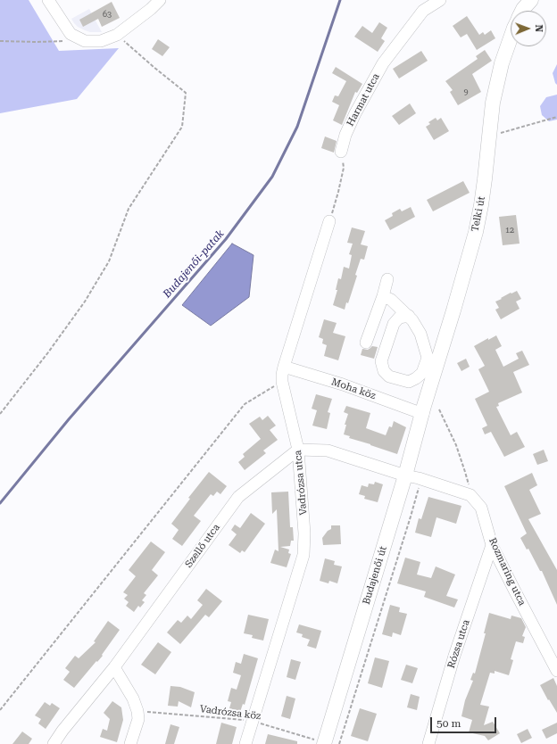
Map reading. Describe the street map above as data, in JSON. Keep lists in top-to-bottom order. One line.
{"streets":{"main road":["Telki út","Budajenői út"],"street":["Harmat utca","Moha köz","Vadrózsa utca","Szellő utca","Rozmaring utca","Rózsa utca"],"path":["Vadrózsa köz"]},"crossings":[["Telki út","Moha köz"],["Telki út","Budajenői út"],["Moha köz","Vadrózsa utca"],["Moha köz","Budajenői út"],["Vadrózsa utca","Szellő utca"],["Vadrózsa utca","Vadrózsa köz"],["Rozmaring utca","Rózsa utca"],["Budajenői út","Vadrózsa köz"]],"water":["Budajenői-patak"],"house_numbers":["63","9","12"],"scale_bar":"50 m","north":"right"}
